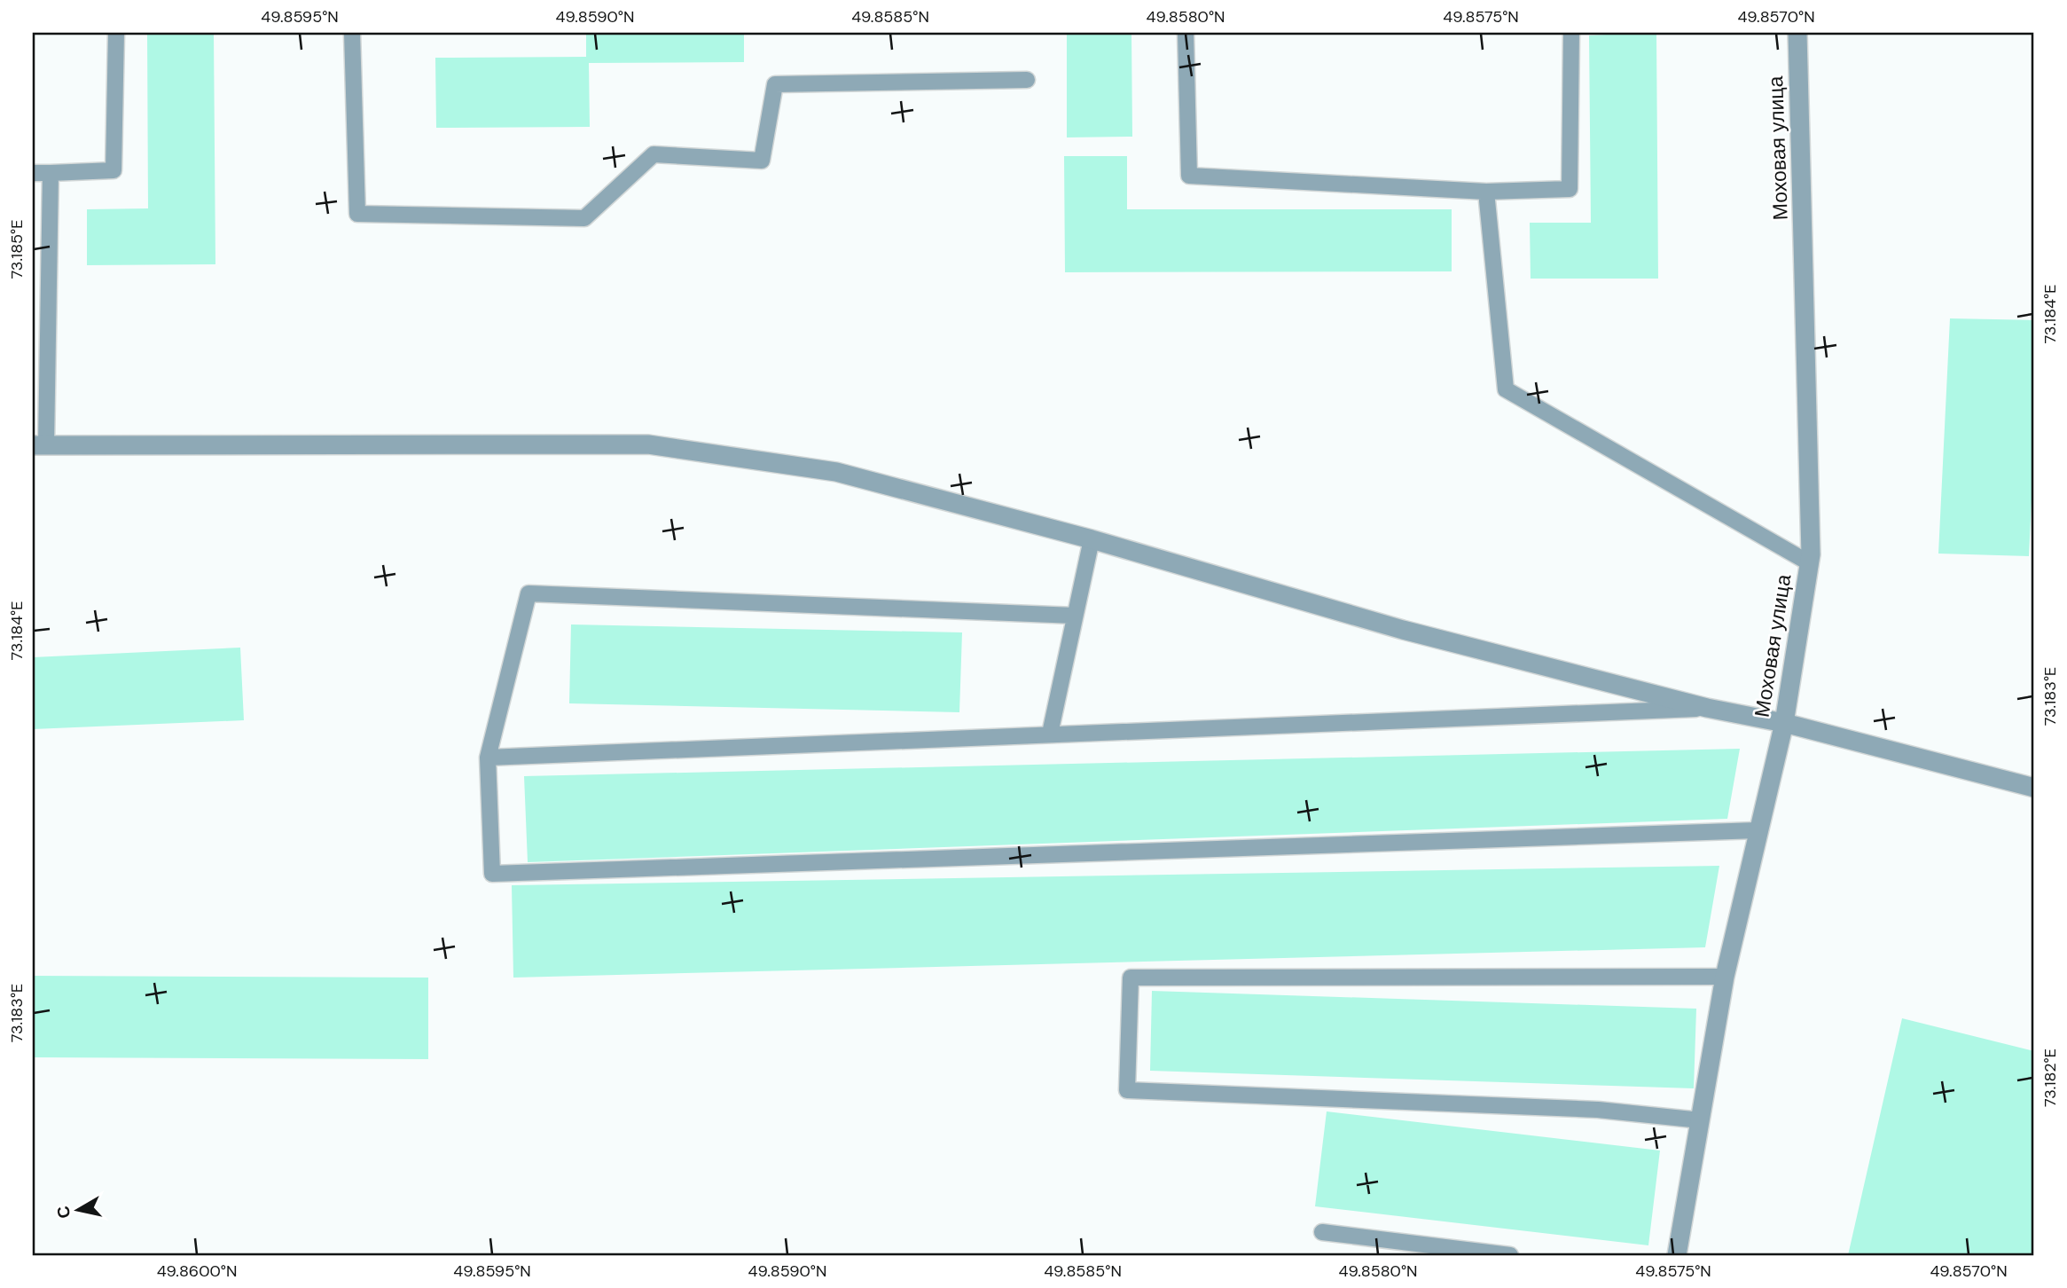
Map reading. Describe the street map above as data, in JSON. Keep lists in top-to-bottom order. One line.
{"streets":{"street":["Моховая улица"]},"north":"left","coordinates":["49.8595°N","49.8590°N","49.8585°N","49.8580°N","49.8575°N","49.8570°N","73.185°E","73.184°E","73.183°E","73.182°E","49.8600°N"]}
